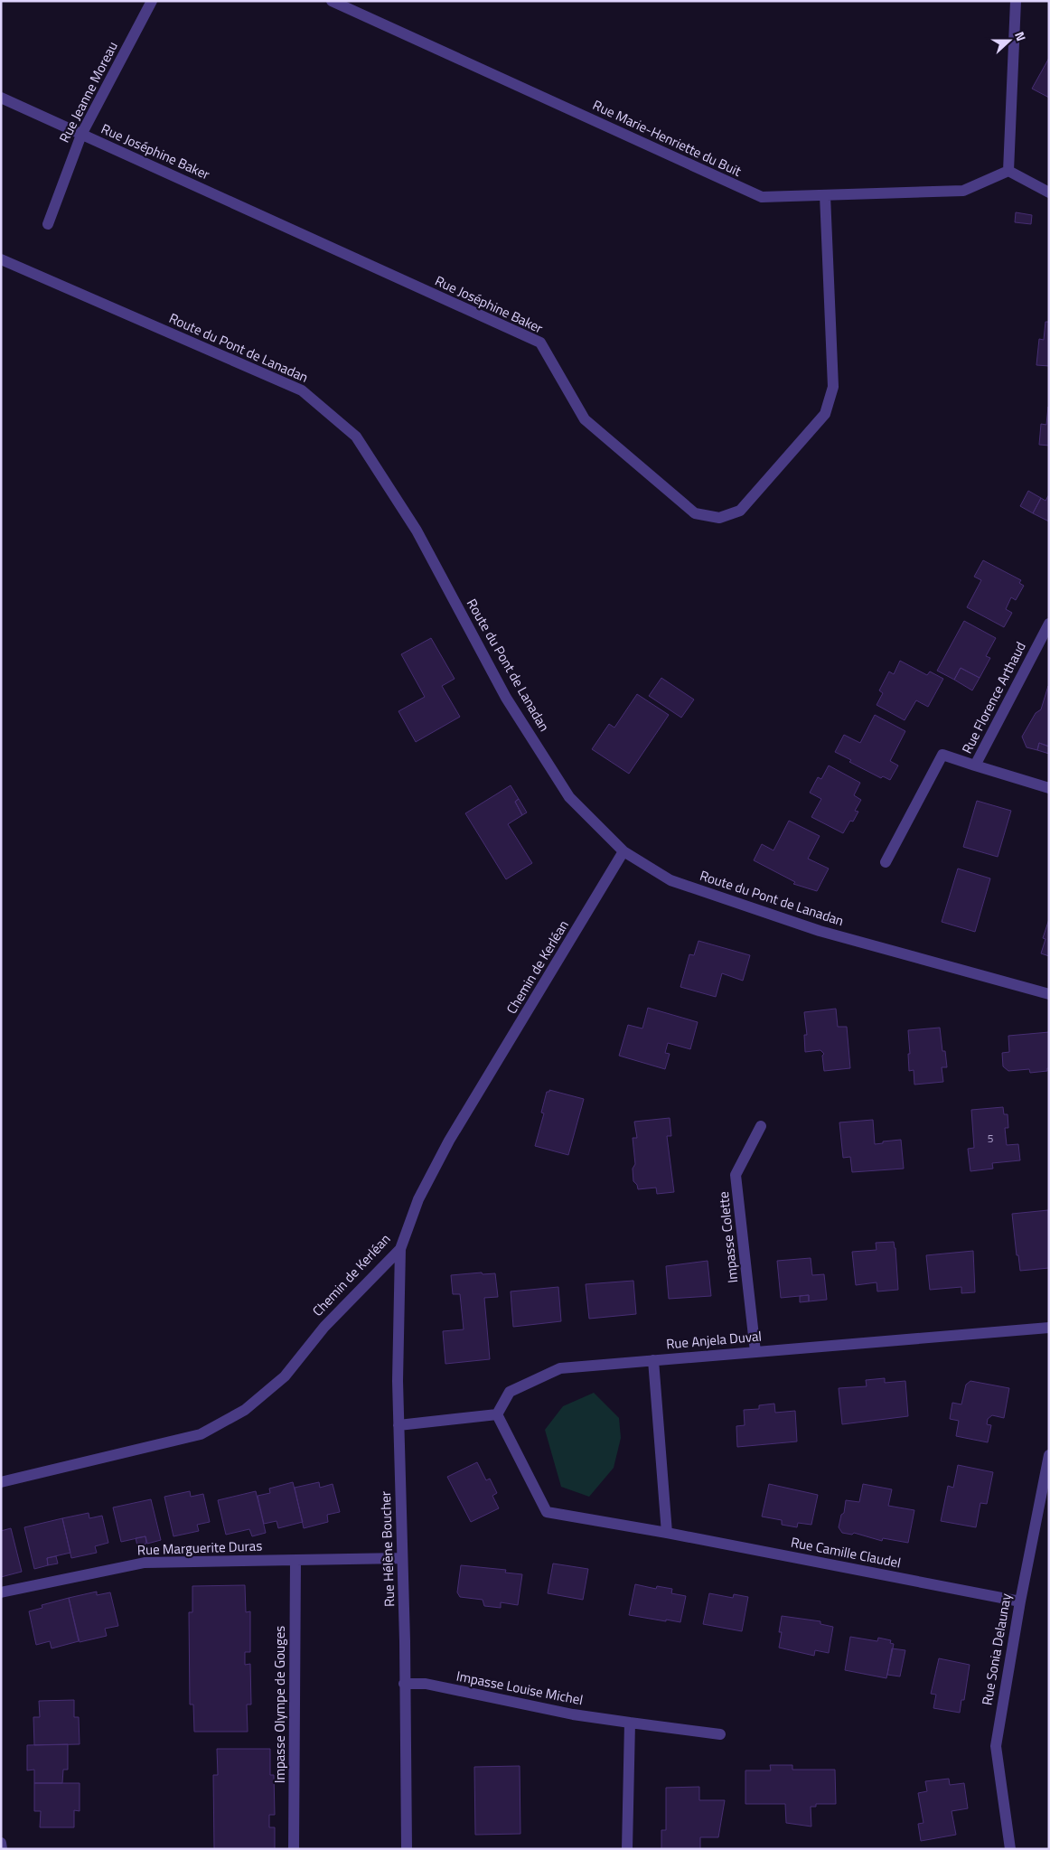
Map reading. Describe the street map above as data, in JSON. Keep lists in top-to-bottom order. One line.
{"streets":{"street":["Rue Jeanne Moreau","Rue Marie-Henriette du Buit","Rue Joséphine Baker","Route du Pont de Lanadan","Rue Florence Arthaud","Chemin de Kerléan","Impasse Colette","Rue Anjela Duval","Rue Marguerite Duras","Rue Hélène Boucher","Rue Camille Claudel","Rue Sonia Delaunay","Impasse Louise Michel","Impasse Olympe de Gouges"]},"crossings":[["Rue Jeanne Moreau","Rue Joséphine Baker"],["Rue Marie-Henriette du Buit","Rue Joséphine Baker"],["Route du Pont de Lanadan","Chemin de Kerléan"],["Chemin de Kerléan","Rue Hélène Boucher"],["Impasse Colette","Rue Anjela Duval"],["Rue Anjela Duval","Rue Camille Claudel"],["Rue Marguerite Duras","Rue Hélène Boucher"],["Rue Marguerite Duras","Impasse Olympe de Gouges"],["Rue Hélène Boucher","Impasse Louise Michel"],["Rue Camille Claudel","Rue Sonia Delaunay"]],"house_numbers":["5"],"north":"right"}
